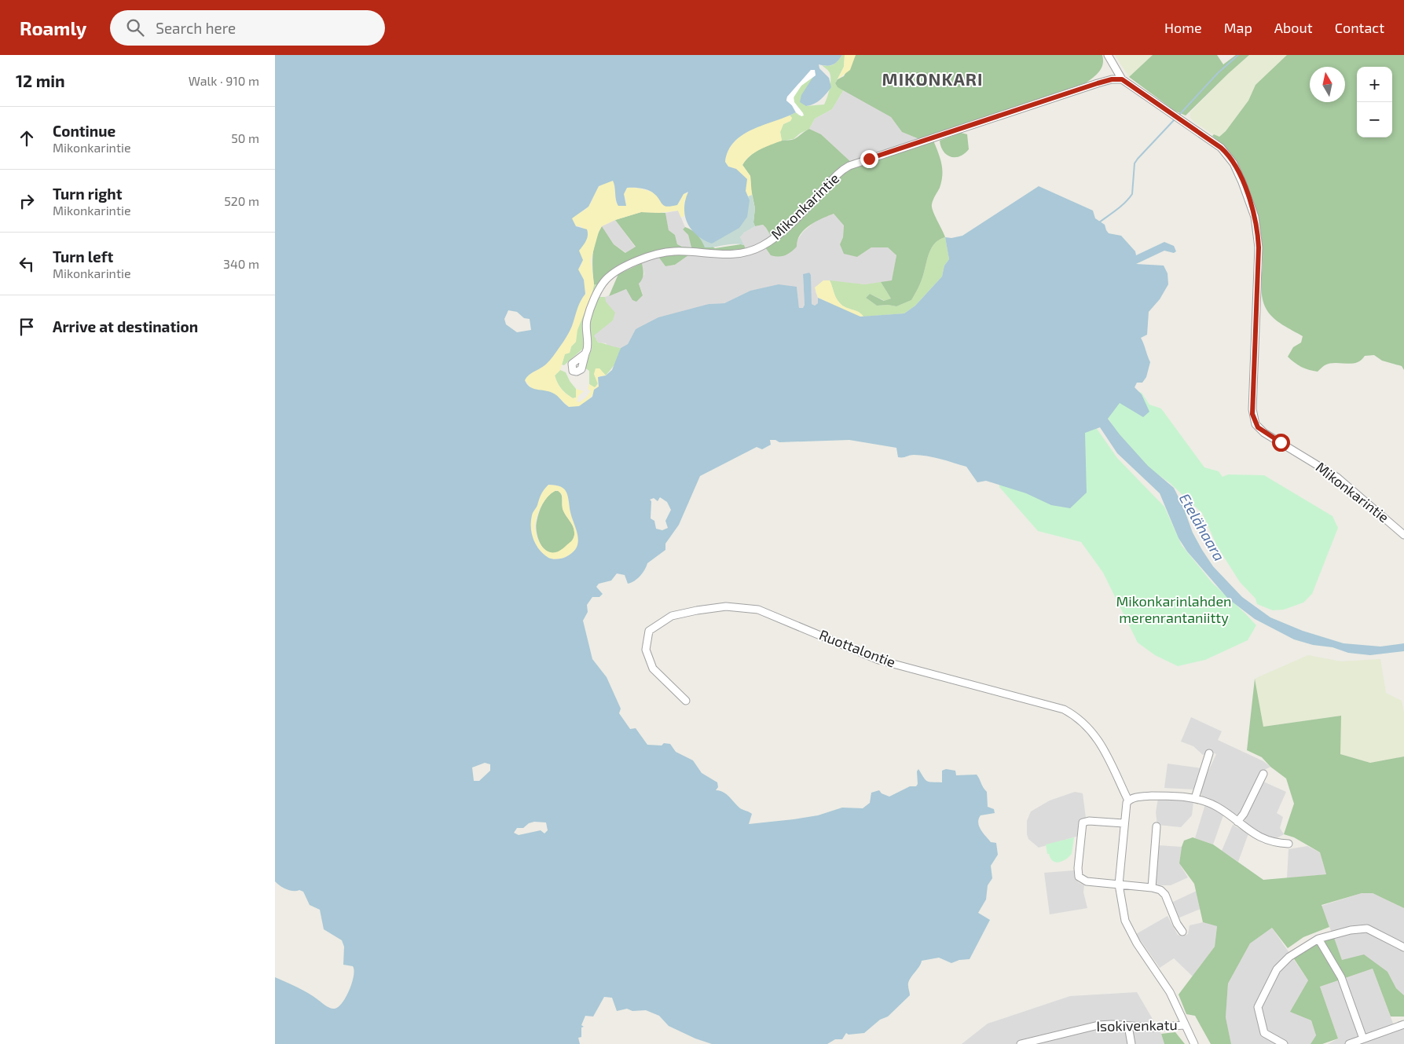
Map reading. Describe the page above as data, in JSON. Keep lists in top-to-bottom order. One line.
{"streets":{"street":["Mikonkarintie","Ruottalontie","Isokivenkatu"]},"districts":["MIKONKARI"],"water":["Etelähaara"],"parks":["Mikonkarinlahden merenrantaniitty"],"north":"top","page":{"header":"Roamly","search":"Search here","nav":["Home","Map","About","Contact"],"heading":["12 min","Walk · 910 m"],"map_buttons":["+","−"],"list":[["Continue","Mikonkarintie","50 m"],["Turn right","Mikonkarintie","520 m"],["Turn left","Mikonkarintie","340 m"],"Arrive at destination"]}}
